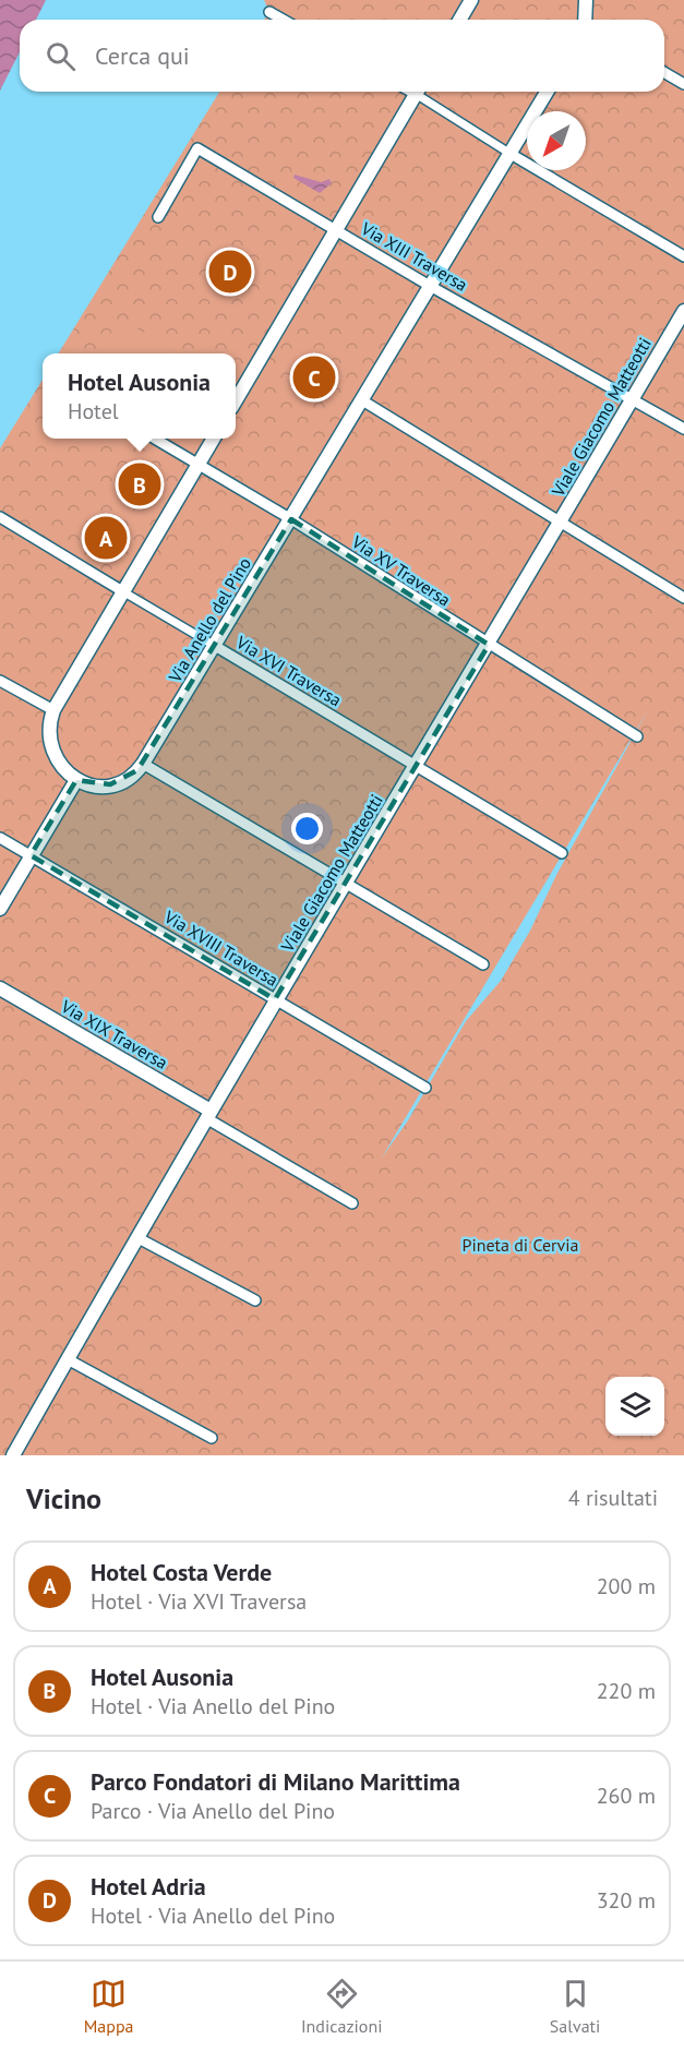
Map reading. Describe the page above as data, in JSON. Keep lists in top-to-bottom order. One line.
{"streets":{"street":["Via XIII Traversa","Viale Giacomo Matteotti","Via XV Traversa","Via Anello del Pino","Via XVI Traversa","Via XVIII Traversa","Via XIX Traversa"]},"crossings":[["Via XIII Traversa","Viale Giacomo Matteotti"],["Via XIII Traversa","Via Anello del Pino"],["Viale Giacomo Matteotti","Via XV Traversa"],["Viale Giacomo Matteotti","Via XVI Traversa"],["Viale Giacomo Matteotti","Via XVIII Traversa"],["Viale Giacomo Matteotti","Via XIX Traversa"],["Via XV Traversa","Via Anello del Pino"],["Via Anello del Pino","Via XVI Traversa"]],"parks":["Pineta di Cervia"],"north":"bottom left","page":{"search":"Cerca qui","pins":["D","C","B","A"],"popup":["Hotel Ausonia","Hotel"],"heading":["Vicino","4 risultati"],"list":[{"mark":"A","name":"Hotel Costa Verde","note":"Hotel · Via XVI Traversa","value":"200 m"},{"mark":"B","name":"Hotel Ausonia","note":"Hotel · Via Anello del Pino","value":"220 m"},{"mark":"C","name":"Parco Fondatori di Milano Marittima","note":"Parco · Via Anello del Pino","value":"260 m"},{"mark":"D","name":"Hotel Adria","note":"Hotel · Via Anello del Pino","value":"320 m"}],"nav":["Mappa","Indicazioni","Salvati"]}}
